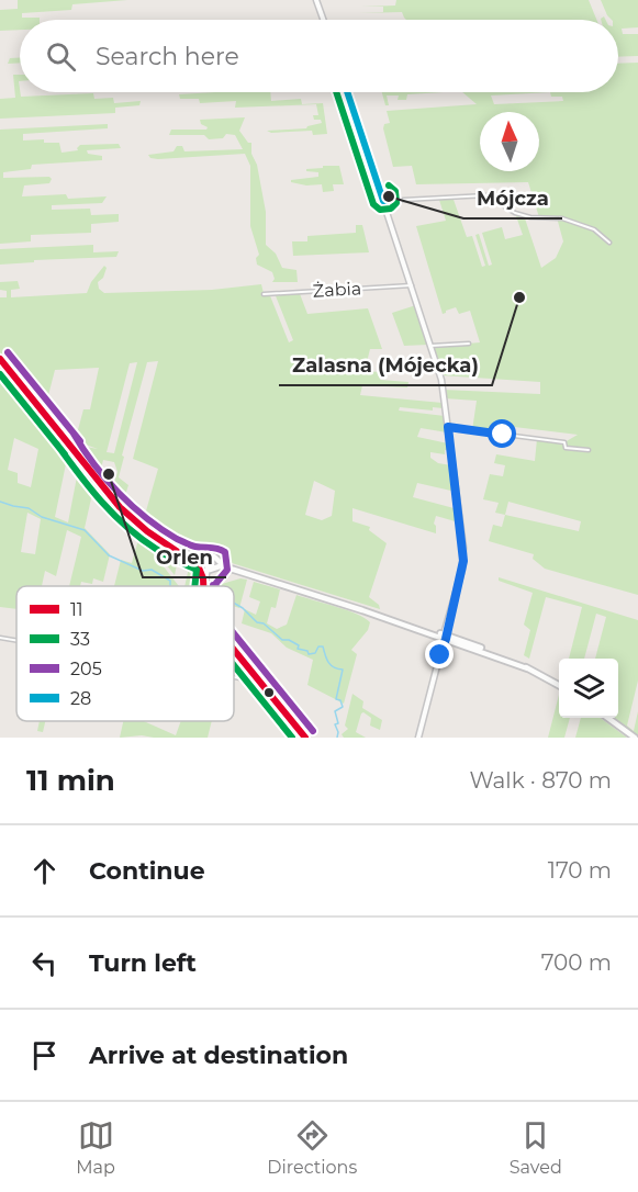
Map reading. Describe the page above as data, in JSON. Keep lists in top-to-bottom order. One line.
{"streets":{"street":["Żabia"]},"places":["Mójcza","Zalasna (Mójecka)","Orlen"],"lines":["transit line 33","transit line 28","transit line 205","transit line 11"],"legend":["11","33","205","28"],"north":"top","page":{"search":"Search here","heading":["11 min","Walk · 870 m"],"list":[["Continue","170 m"],["Turn left","700 m"],"Arrive at destination"],"nav":["Map","Directions","Saved"]}}
